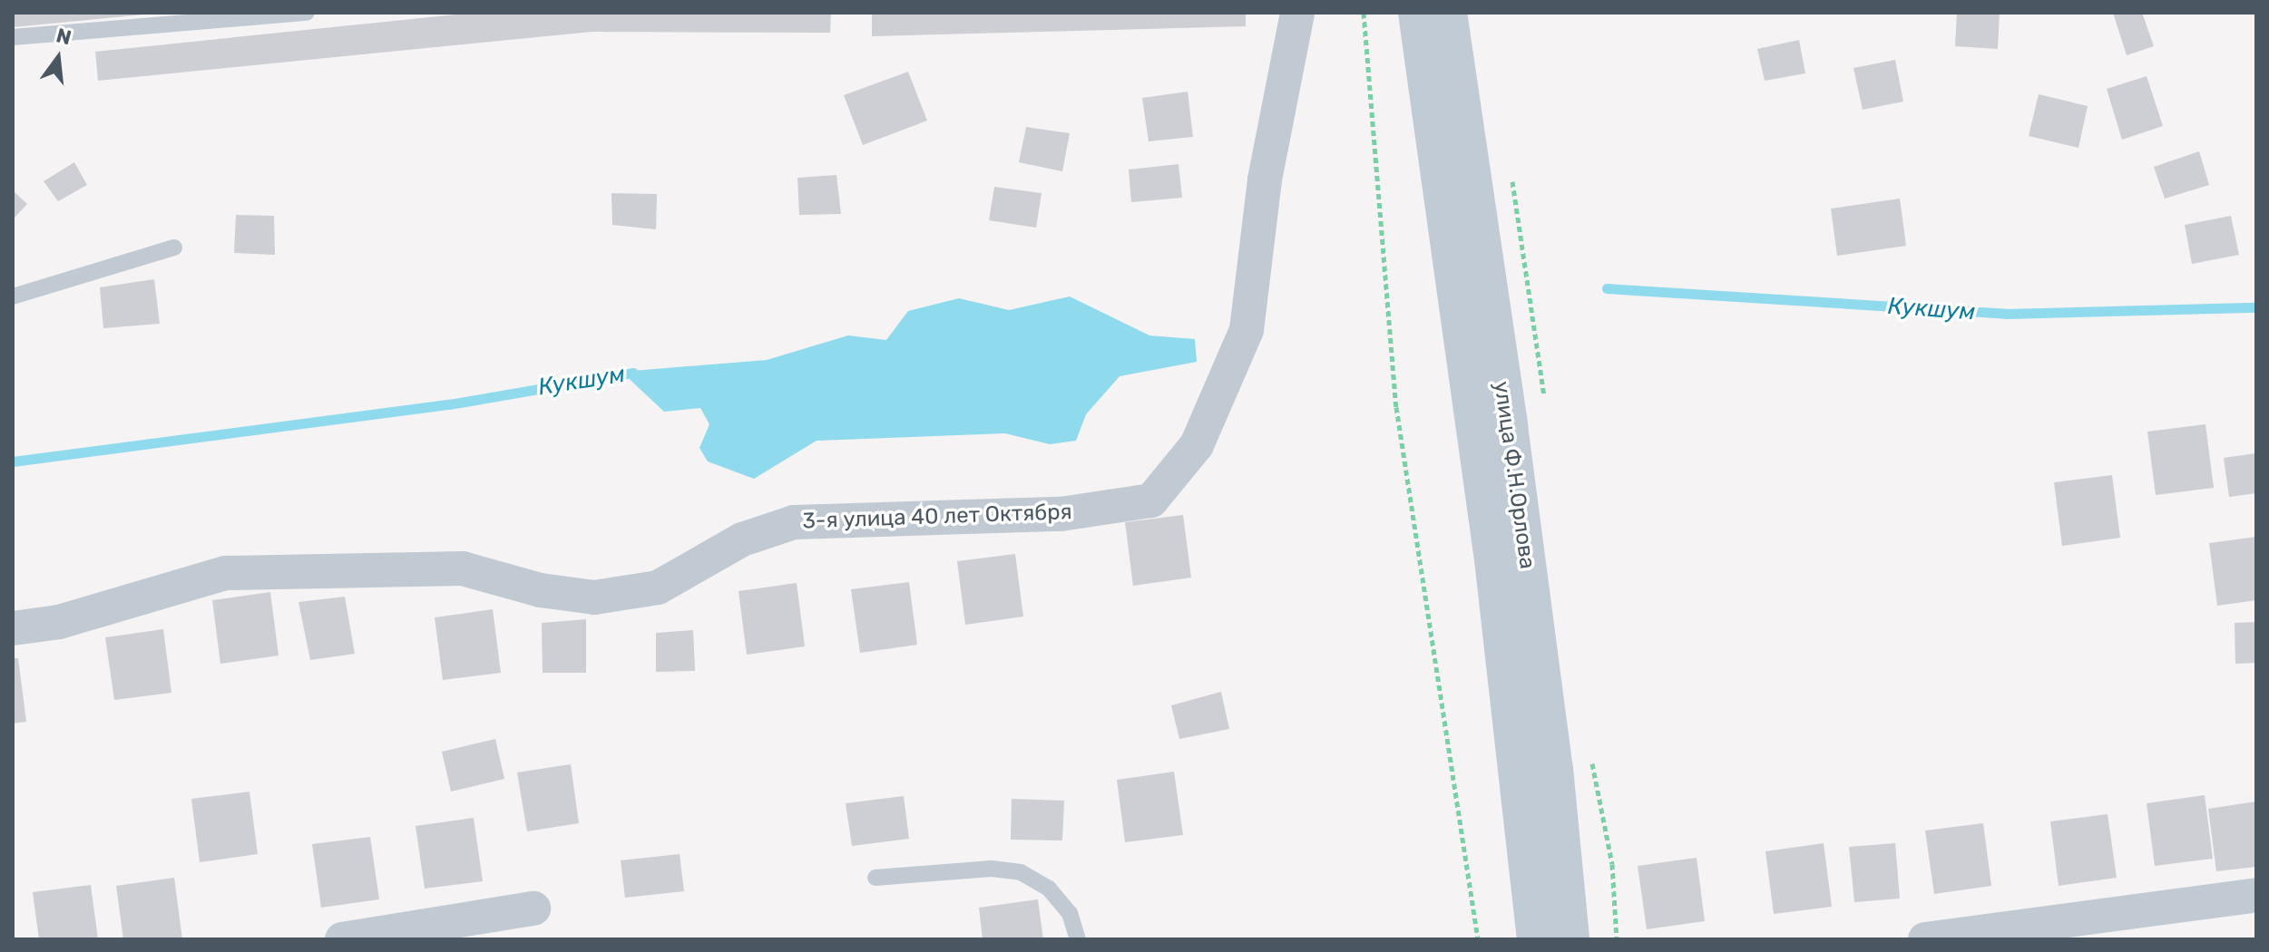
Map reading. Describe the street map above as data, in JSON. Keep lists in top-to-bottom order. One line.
{"streets":{"main road":["улица Ф.Н.Орлова"],"street":["3-я улица 40 лет Октября"]},"water":["Кукшум"],"north":"top"}
